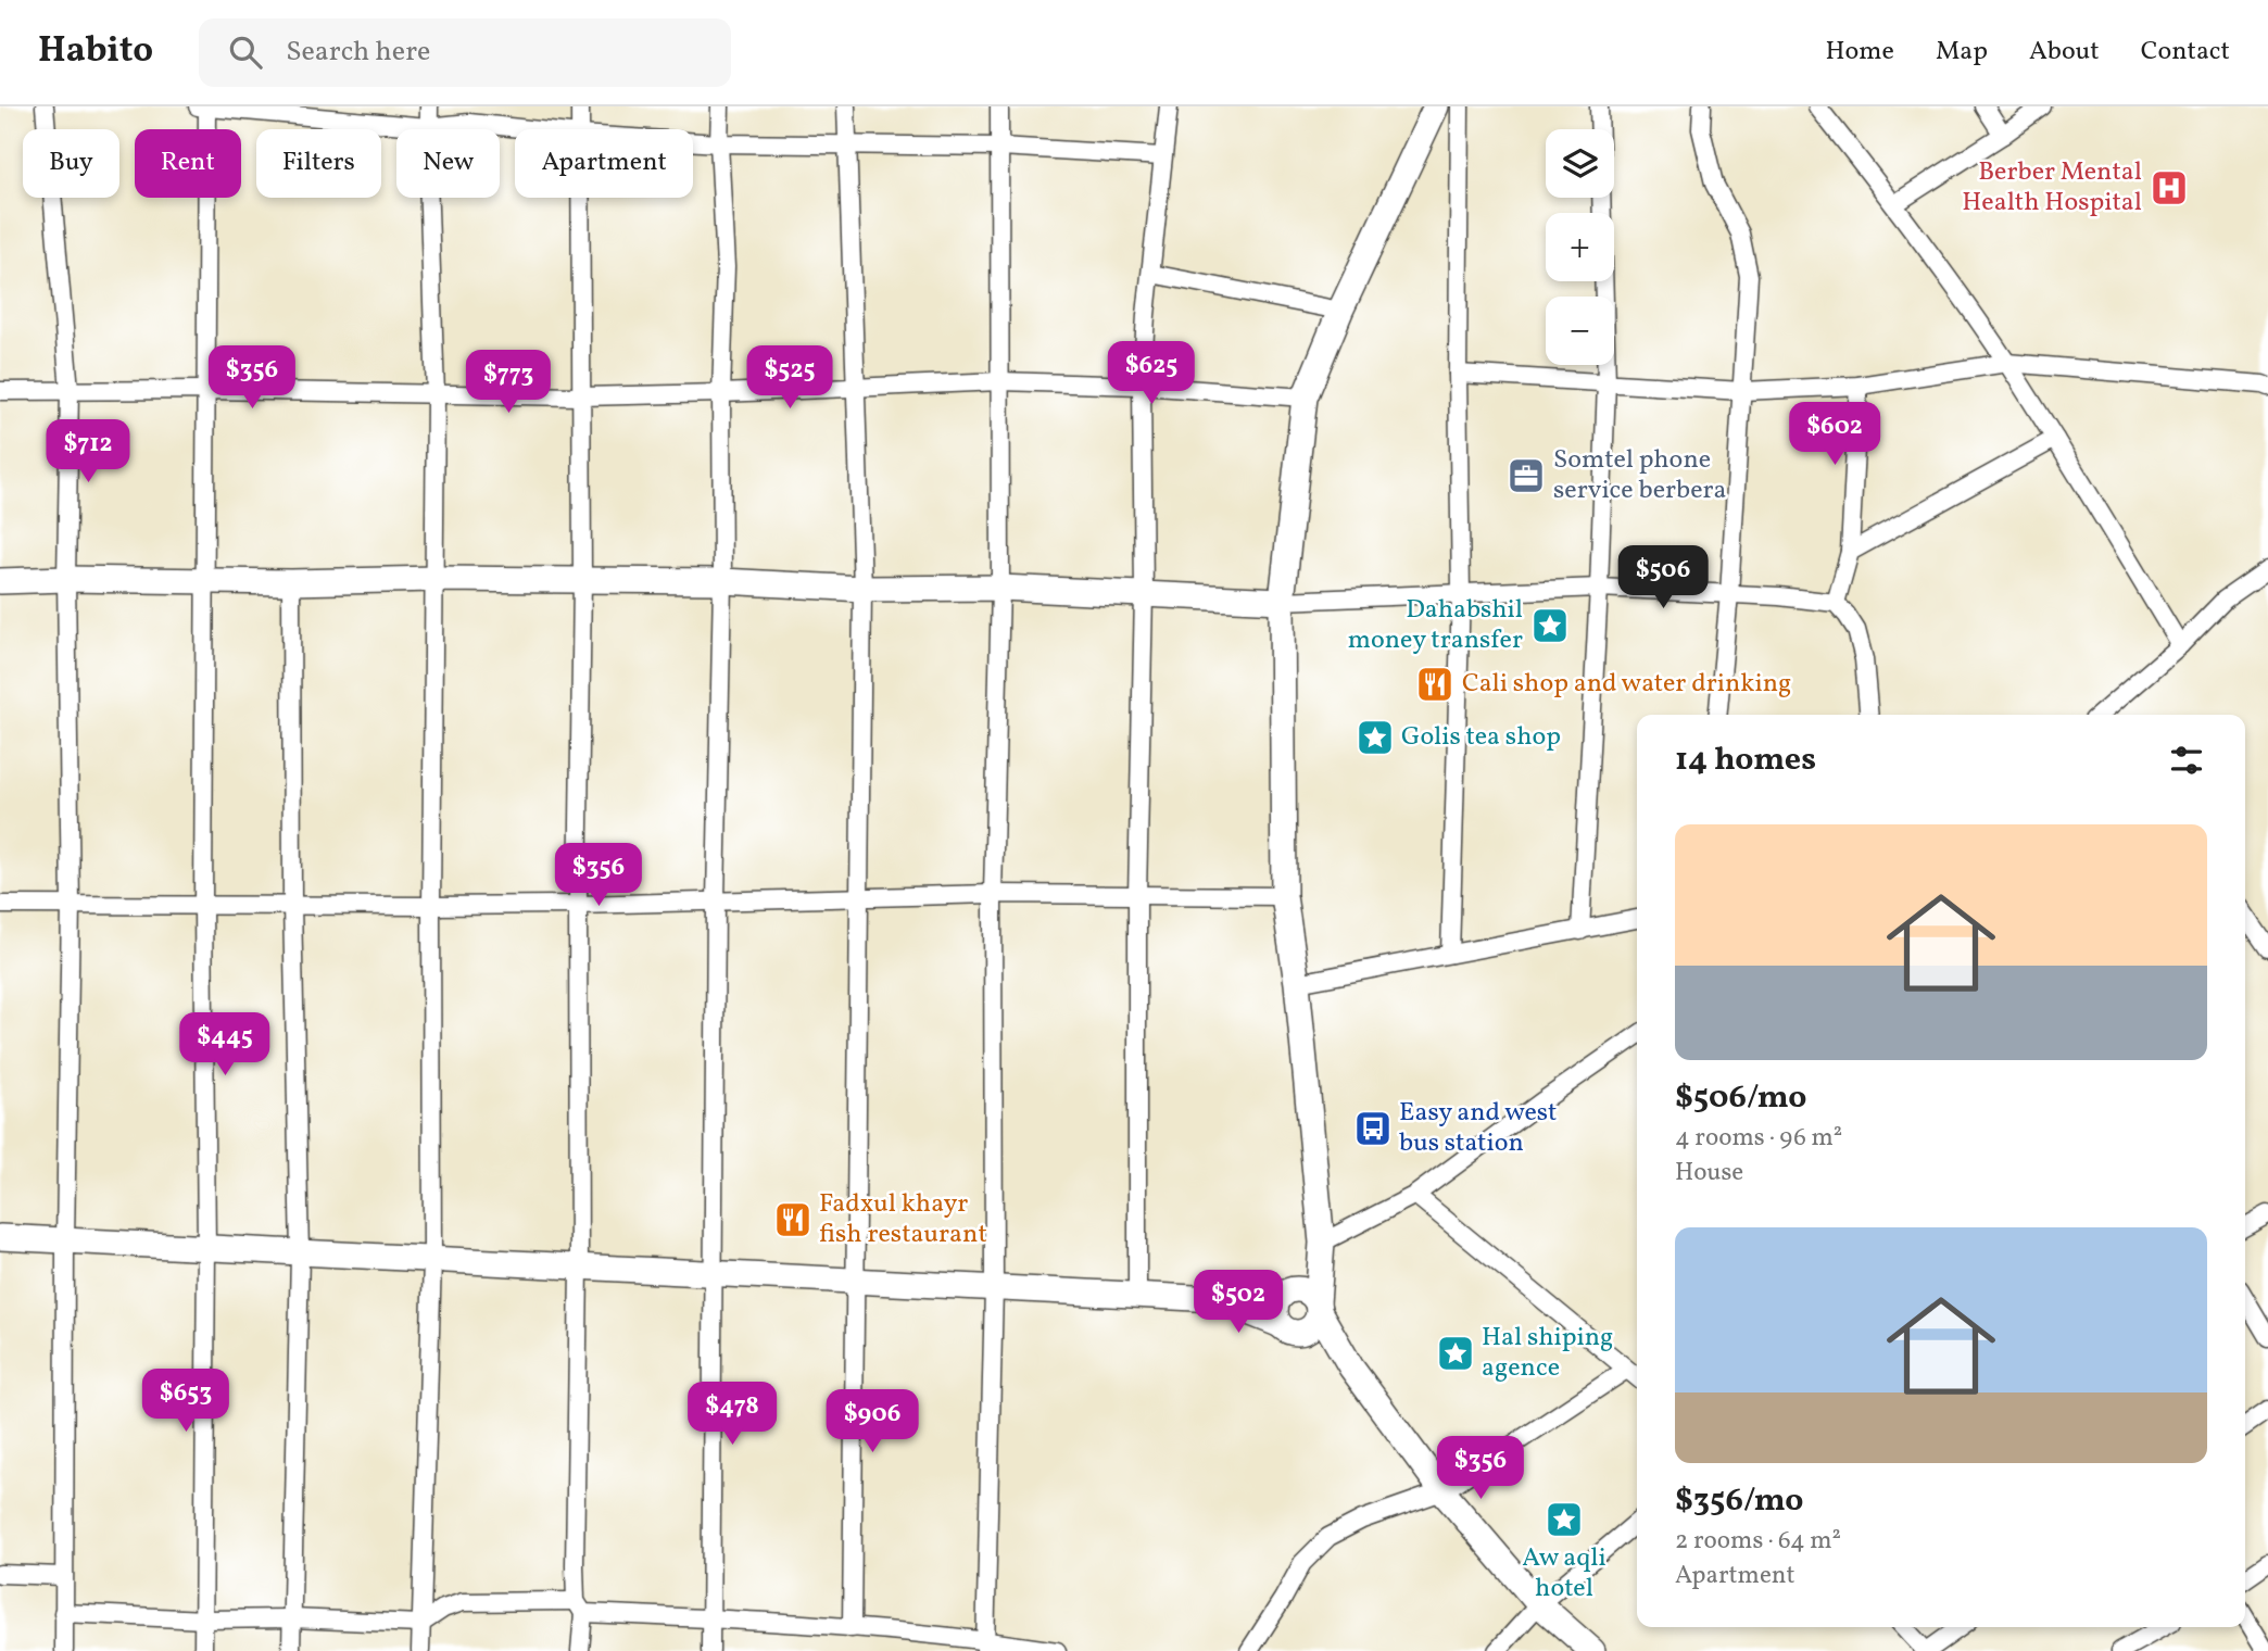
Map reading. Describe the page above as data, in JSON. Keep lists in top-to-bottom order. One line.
{"places":{"hospital":["Berber Mental Health Hospital"],"office":["Somtel phone service berbera"],"place":["Dahabshil money transfer","Golis tea shop","Hal shiping agence","Aw aqli hotel"],"restaurant":["Cali shop and water drinking","Fadxul khayr fish restaurant"],"bus stop":["Easy and west bus station"]},"page":{"header":"Habito","search":"Search here","nav":["Home","Map","About","Contact"],"map_buttons":["+","−"],"chip":["Buy","Rent","Filters","New","Apartment"],"price":["$625","$356","$525","$773","$602","$712","$506","$356","$445","$502","$653","$478","$906","$356"],"heading":"14 homes","list":[{"name":"$506/mo","note":"4 rooms · 96 m² · House"},{"name":"$356/mo","note":"2 rooms · 64 m² · Apartment"}]}}
